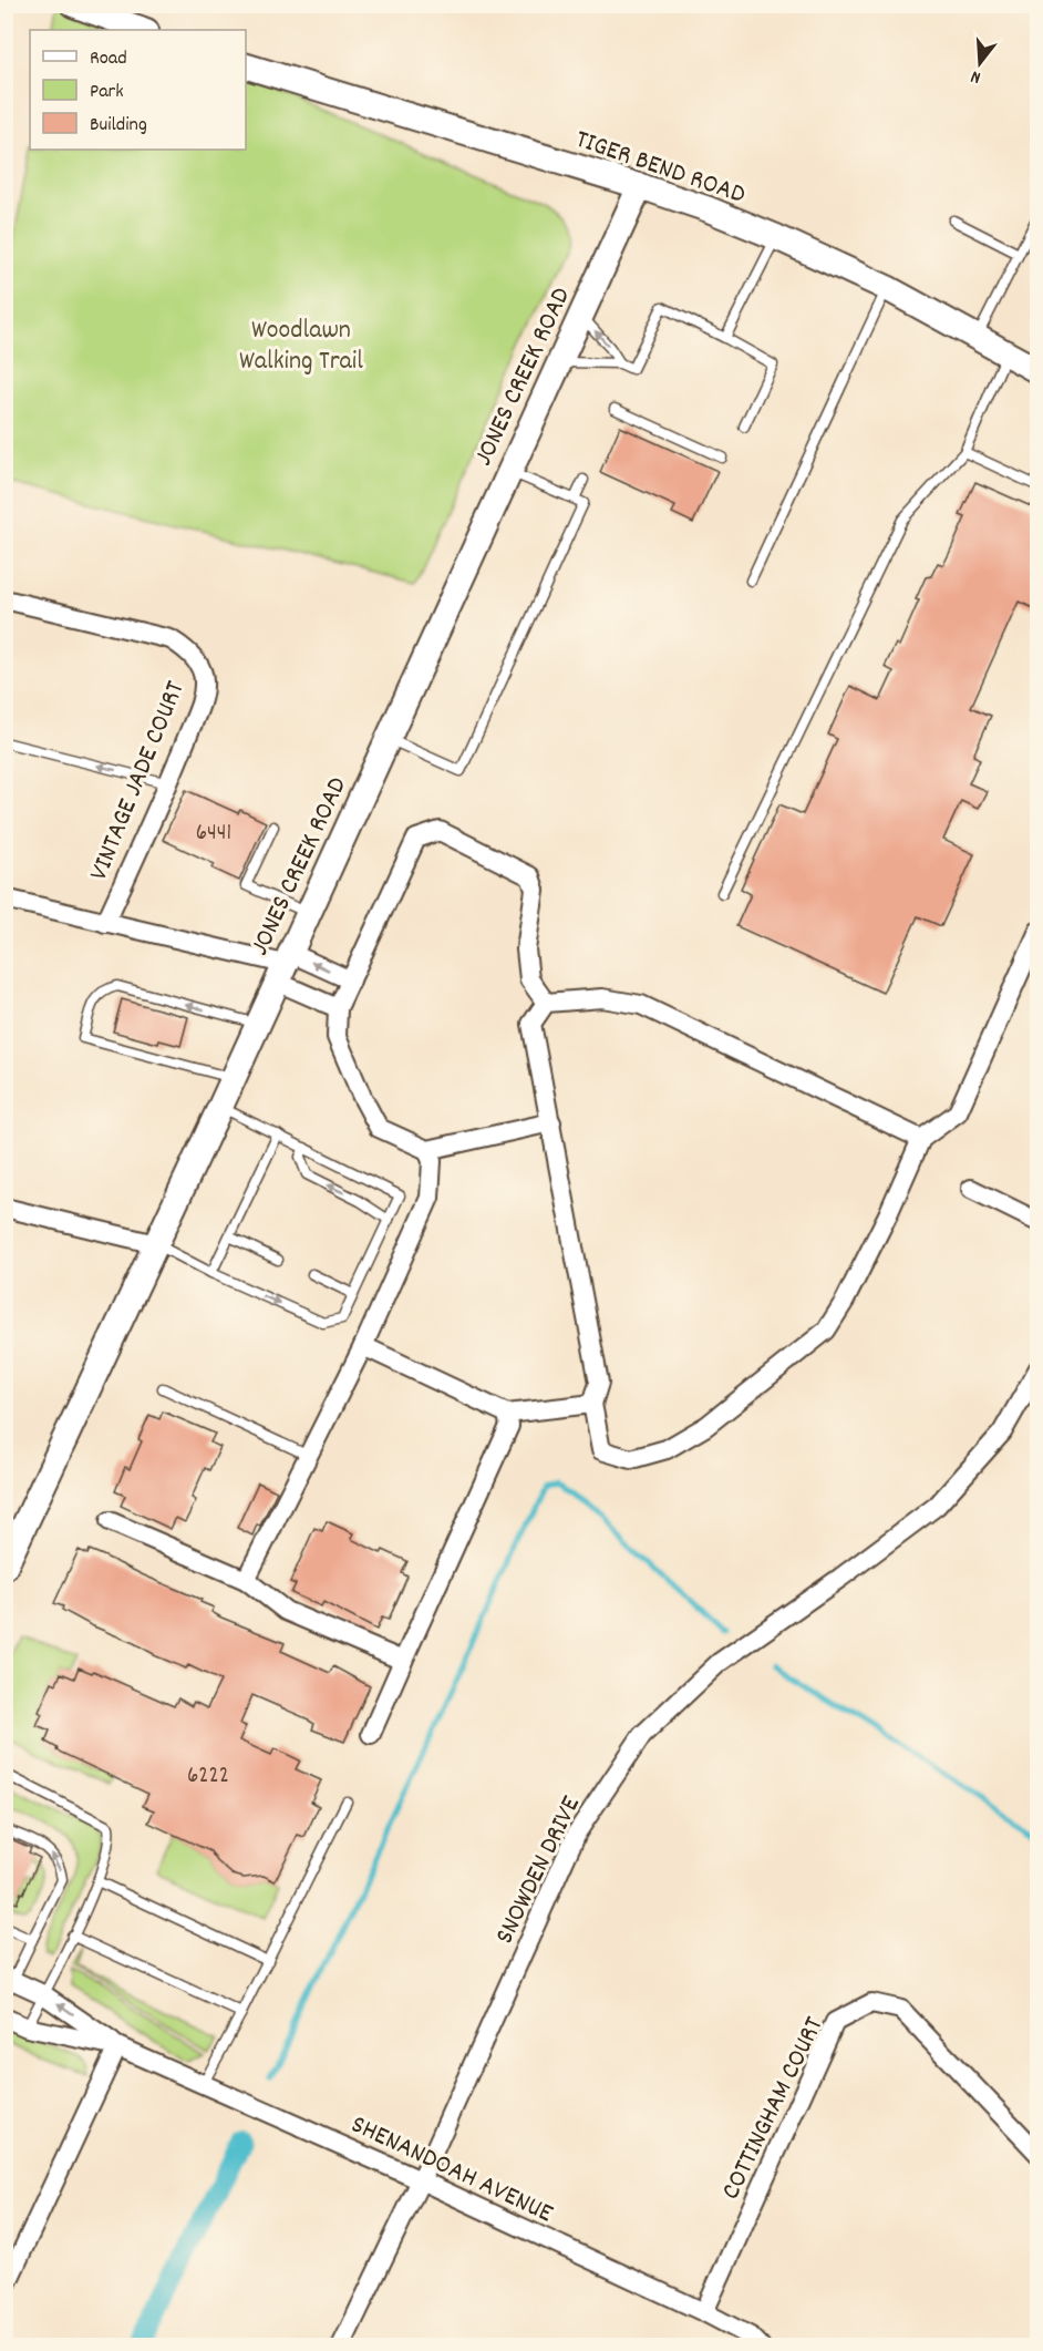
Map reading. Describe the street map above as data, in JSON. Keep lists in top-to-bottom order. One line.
{"streets":{"main road":["TIGER BEND ROAD","JONES CREEK ROAD"],"street":["VINTAGE JADE COURT","SNOWDEN DRIVE","COTTINGHAM COURT","SHENANDOAH AVENUE"]},"crossings":[["TIGER BEND ROAD","JONES CREEK ROAD"],["SNOWDEN DRIVE","SHENANDOAH AVENUE"],["COTTINGHAM COURT","SHENANDOAH AVENUE"]],"parks":["Woodlawn Walking Trail"],"house_numbers":["6441","6222"],"legend":["Road","Park","Building"],"north":"bottom"}
